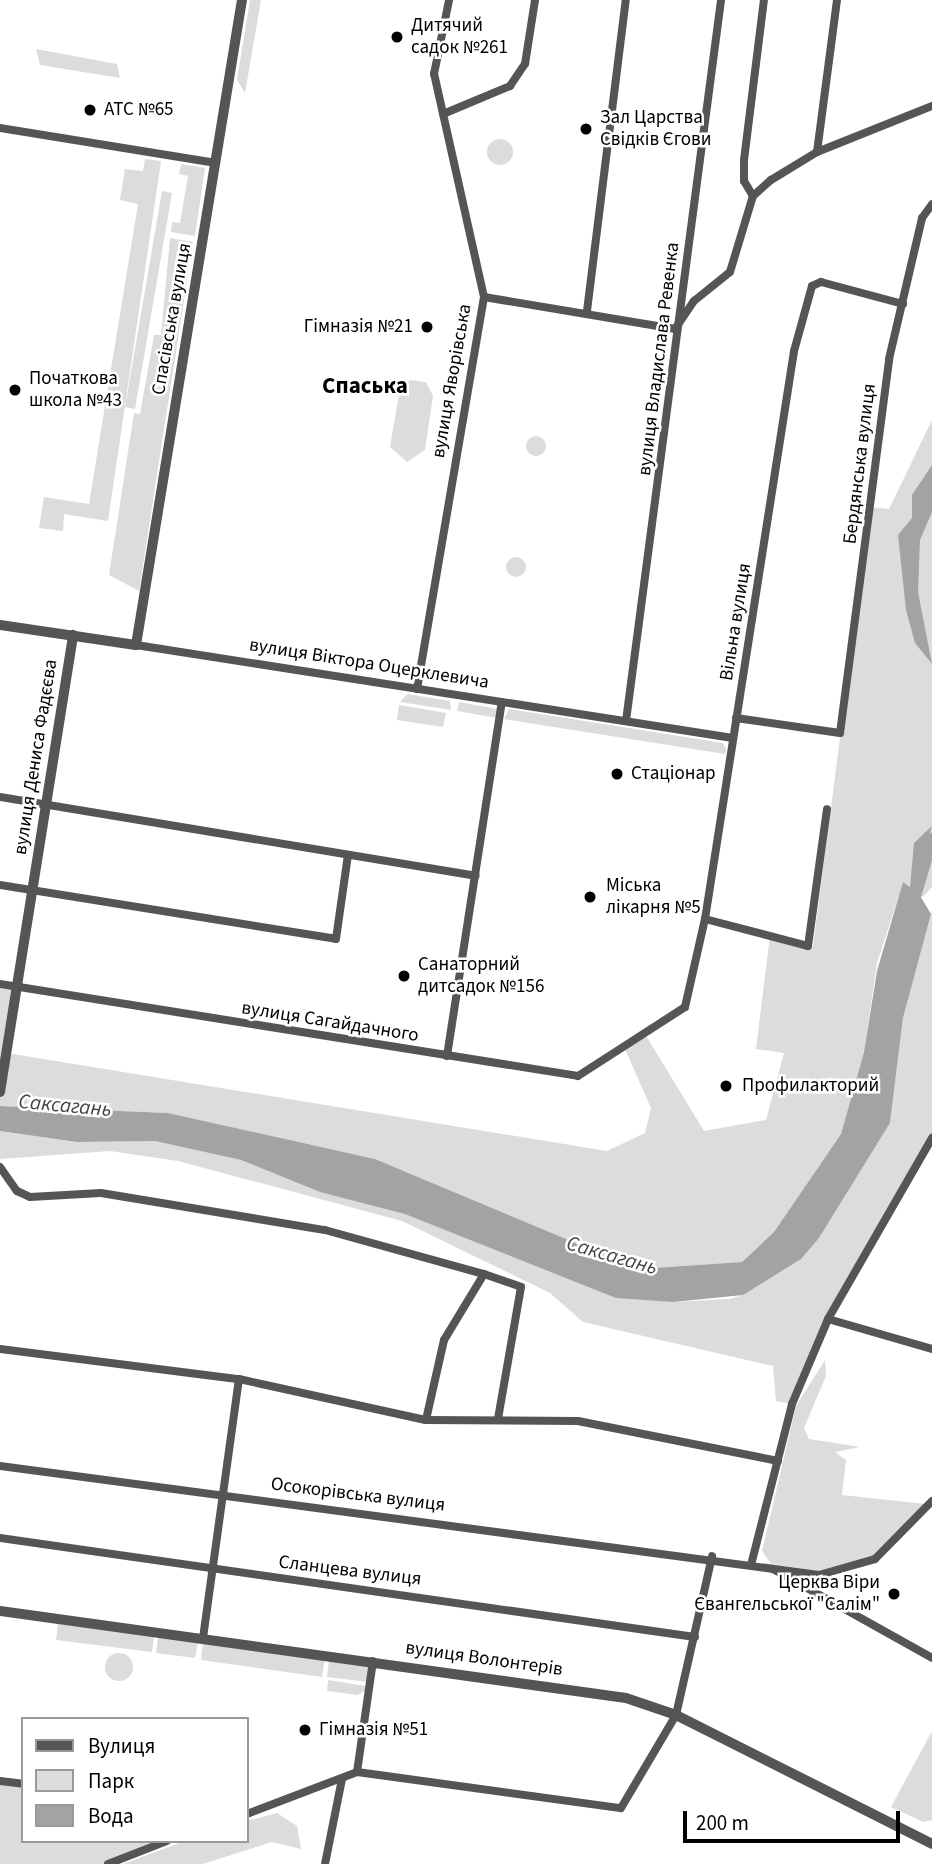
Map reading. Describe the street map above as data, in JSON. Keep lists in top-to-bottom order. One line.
{"streets":{"street":["Спасівська вулиця","вулиця Владислава Ревенка","вулиця Яворівська","Бердянська вулиця","Вільна вулиця","вулиця Віктора Оцерклевича","вулиця Дениса Фадєєва","вулиця Сагайдачного","Осокорівська вулиця","Сланцева вулиця","вулиця Волонтерів"]},"crossings":[["Спасівська вулиця","вулиця Віктора Оцерклевича"],["вулиця Владислава Ревенка","вулиця Віктора Оцерклевича"],["вулиця Яворівська","вулиця Віктора Оцерклевича"],["Бердянська вулиця","Вільна вулиця"],["Вільна вулиця","вулиця Віктора Оцерклевича"],["Вільна вулиця","вулиця Сагайдачного"],["вулиця Віктора Оцерклевича","вулиця Дениса Фадєєва"],["вулиця Дениса Фадєєва","вулиця Сагайдачного"]],"districts":["Спаська"],"water":["Саксагань"],"places":["Дитячий садок №261","АТС №65","Зал Царства Свідків Єгови","Гімназія №21","Початкова школа №43","Стаціонар","Міська лікарня №5","Санаторний дитсадок №156","Профилакторий","Церква Віри Євангельської \"Салім\"","Гімназія №51"],"legend":["Вулиця","Парк","Вода"],"scale_bar":"200 m"}
